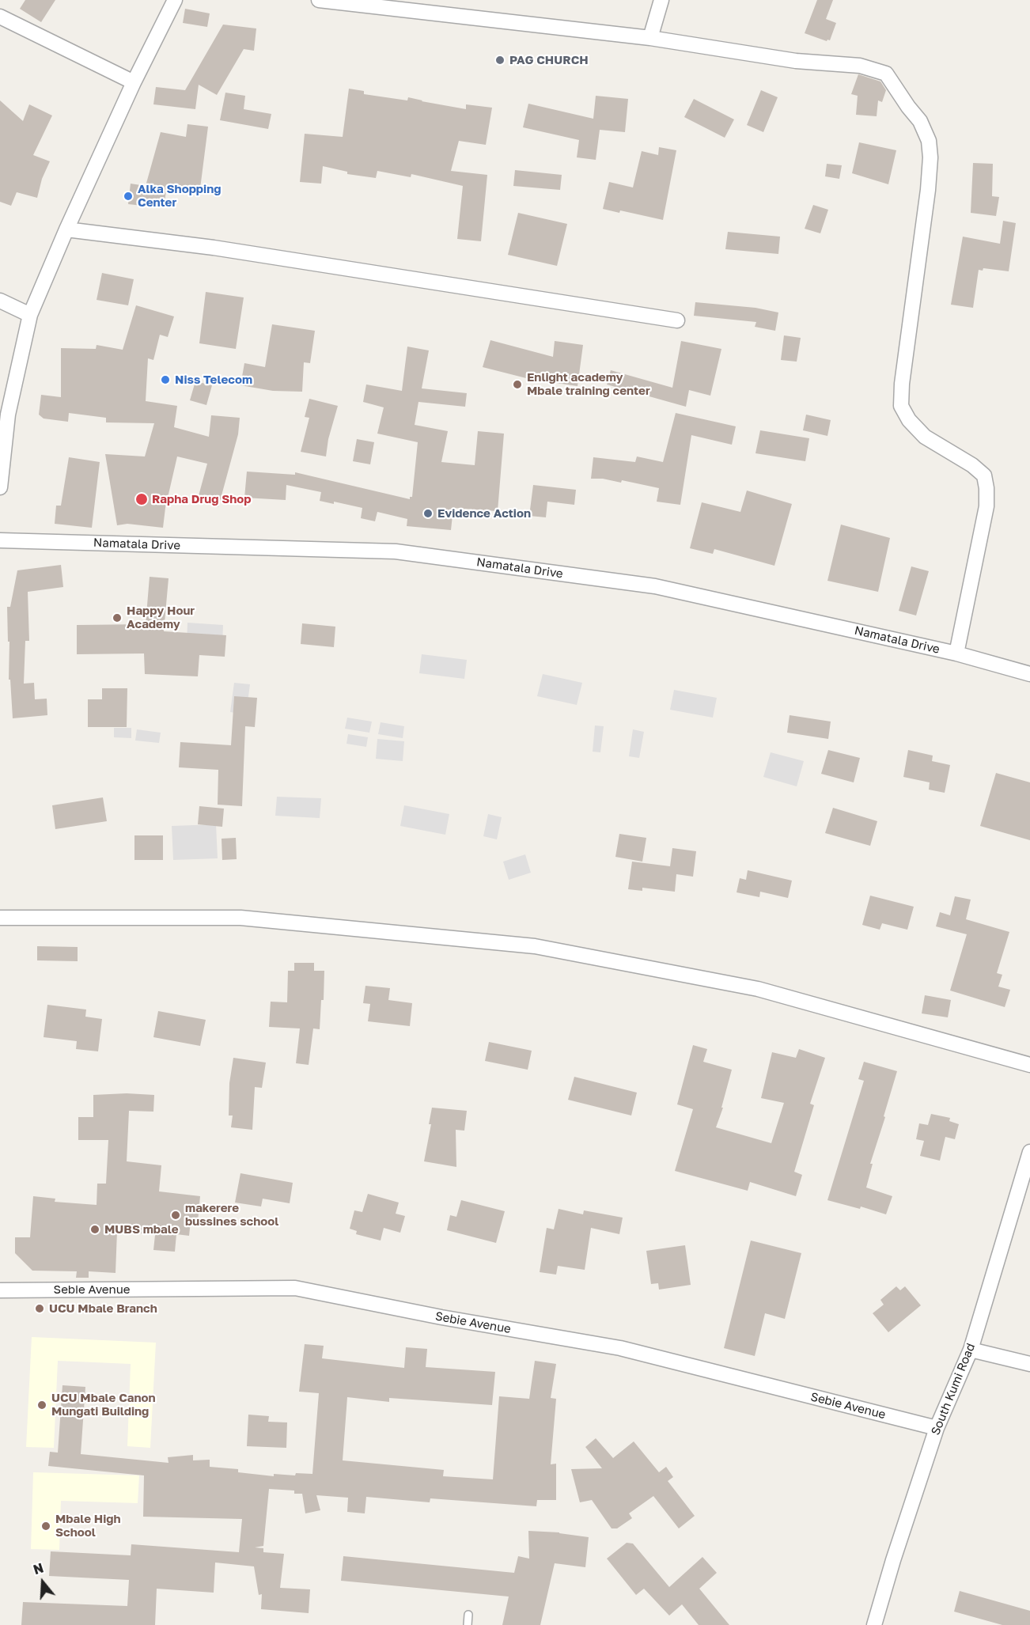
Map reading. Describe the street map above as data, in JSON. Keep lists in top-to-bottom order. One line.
{"streets":{"street":["Namatala Drive","Sebie Avenue","South Kumi Road"]},"crossings":[["Sebie Avenue","South Kumi Road"]],"places":["PAG CHURCH","Alka Shopping Center","Niss Telecom","Enlight academy Mbale training center","Rapha Drug Shop","Evidence Action","Happy Hour Academy","makerere bussines school","MUBS mbale","UCU Mbale Branch","UCU Mbale Canon Mungati Building","Mbale High School"],"north":"top"}
